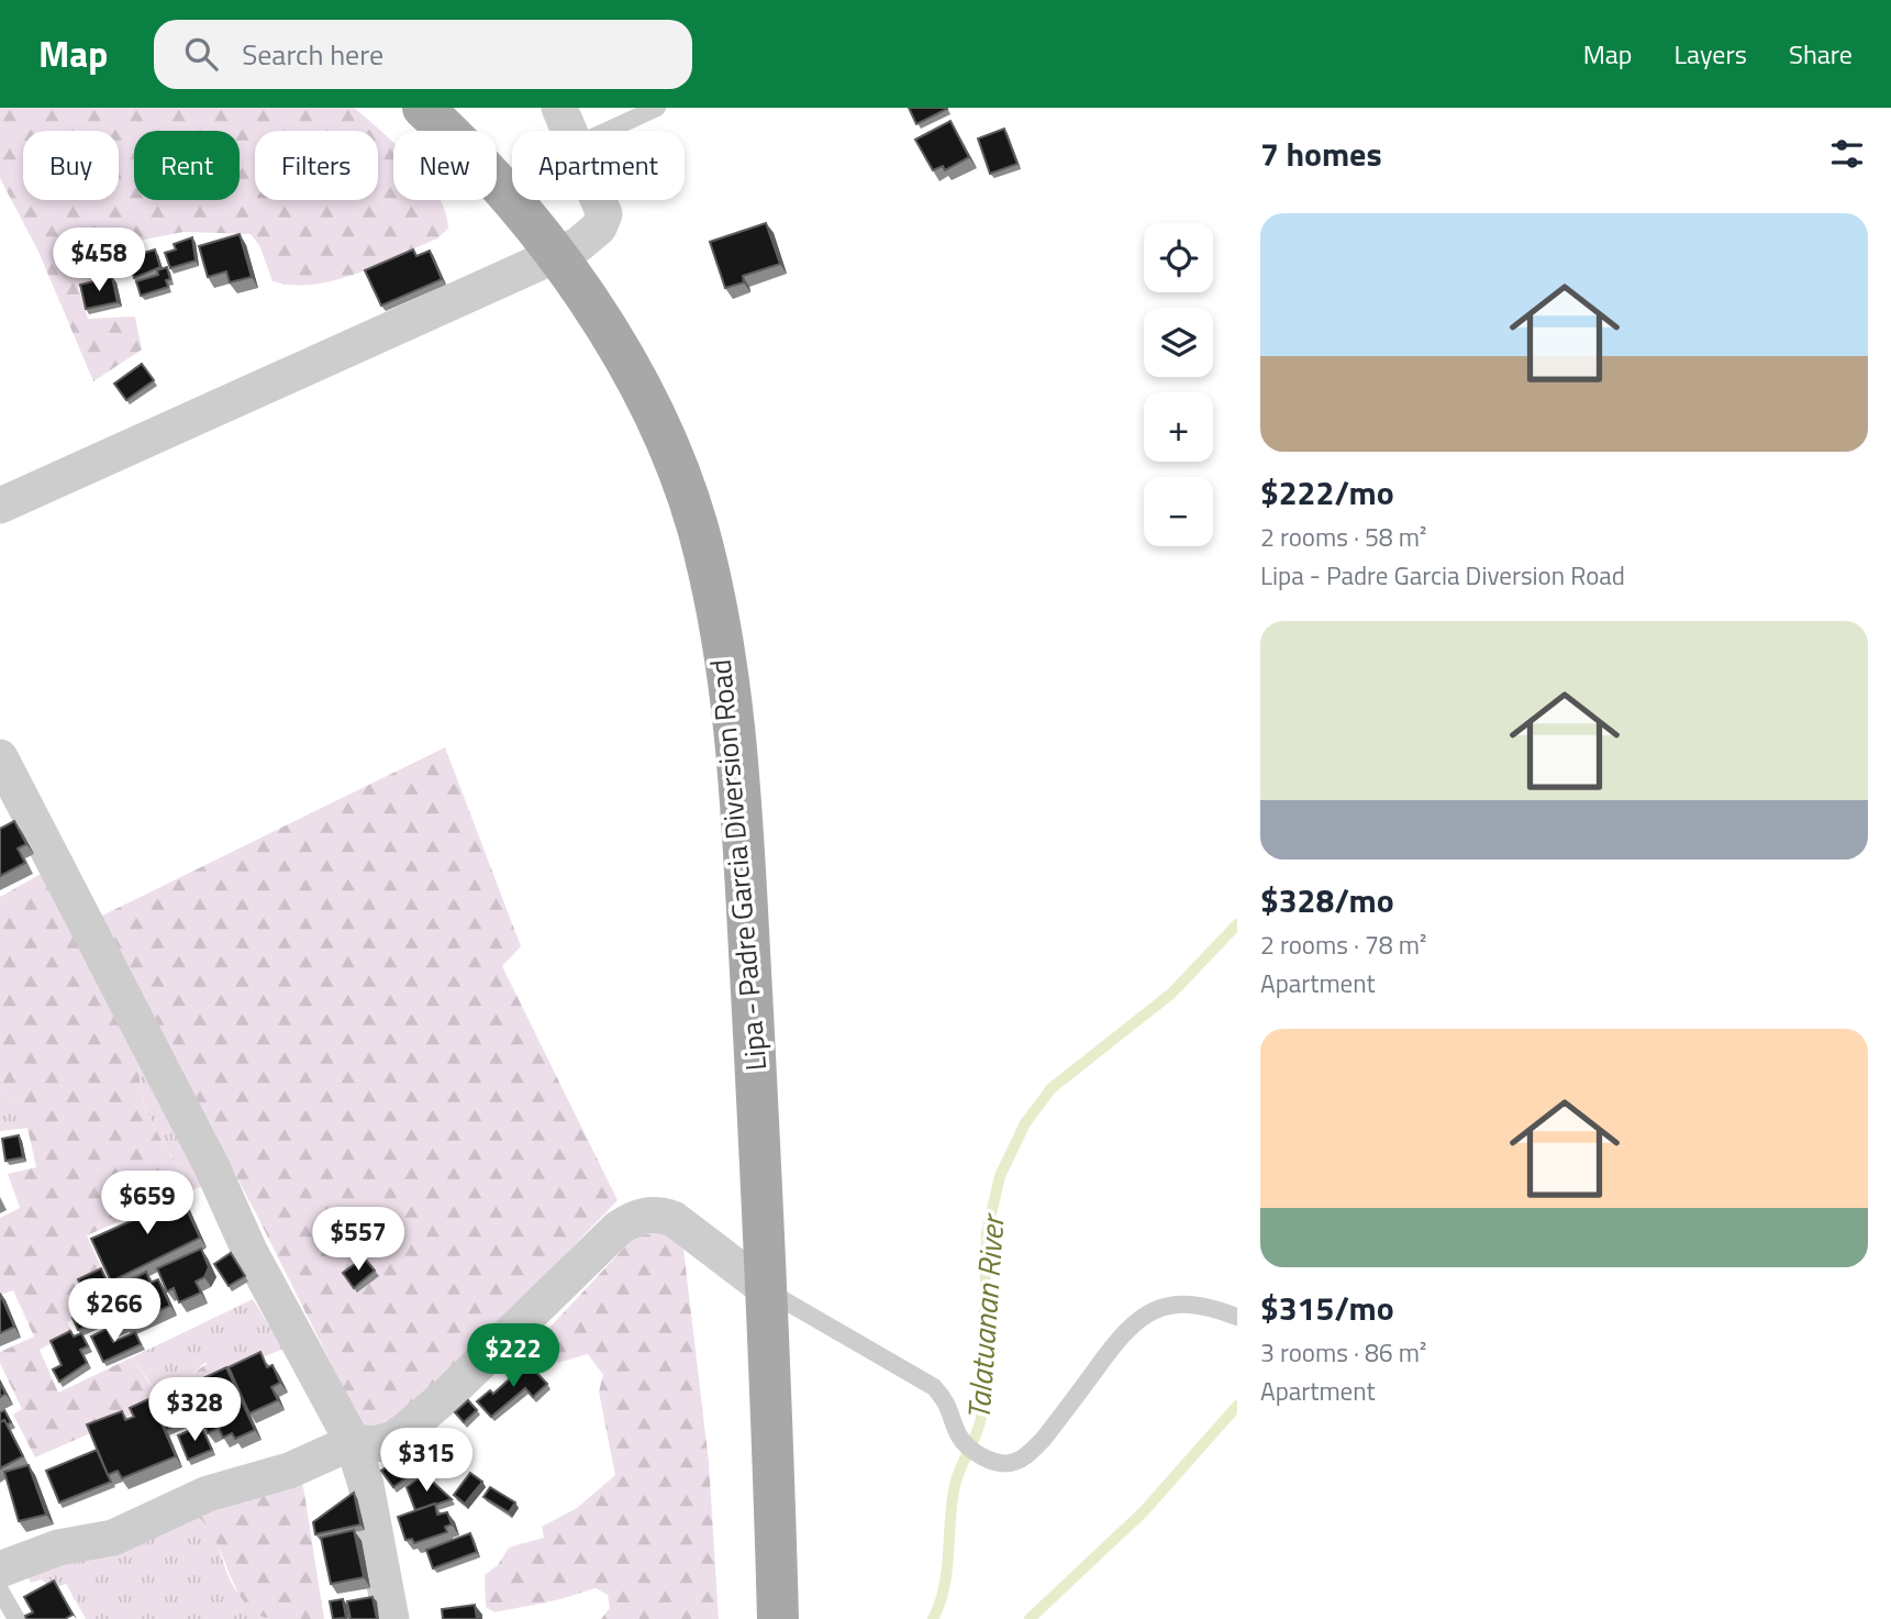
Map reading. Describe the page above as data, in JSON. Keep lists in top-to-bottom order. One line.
{"streets":{"main road":["Lipa - Padre Garcia Diversion Road"]},"water":["Talatuanan River"],"page":{"header":"Map","search":"Search here","nav":["Map","Layers","Share"],"heading":"7 homes","chip":["Buy","Rent","Filters","New","Apartment"],"list":[{"name":"$222/mo","note":"2 rooms · 58 m² · Lipa - Padre Garcia Diversion Road"},{"name":"$328/mo","note":"2 rooms · 78 m² · Apartment"},{"name":"$315/mo","note":"3 rooms · 86 m² · Apartment"}],"map_buttons":["+","−"],"price":["$458","$659","$557","$266","$222","$328","$315"]}}
